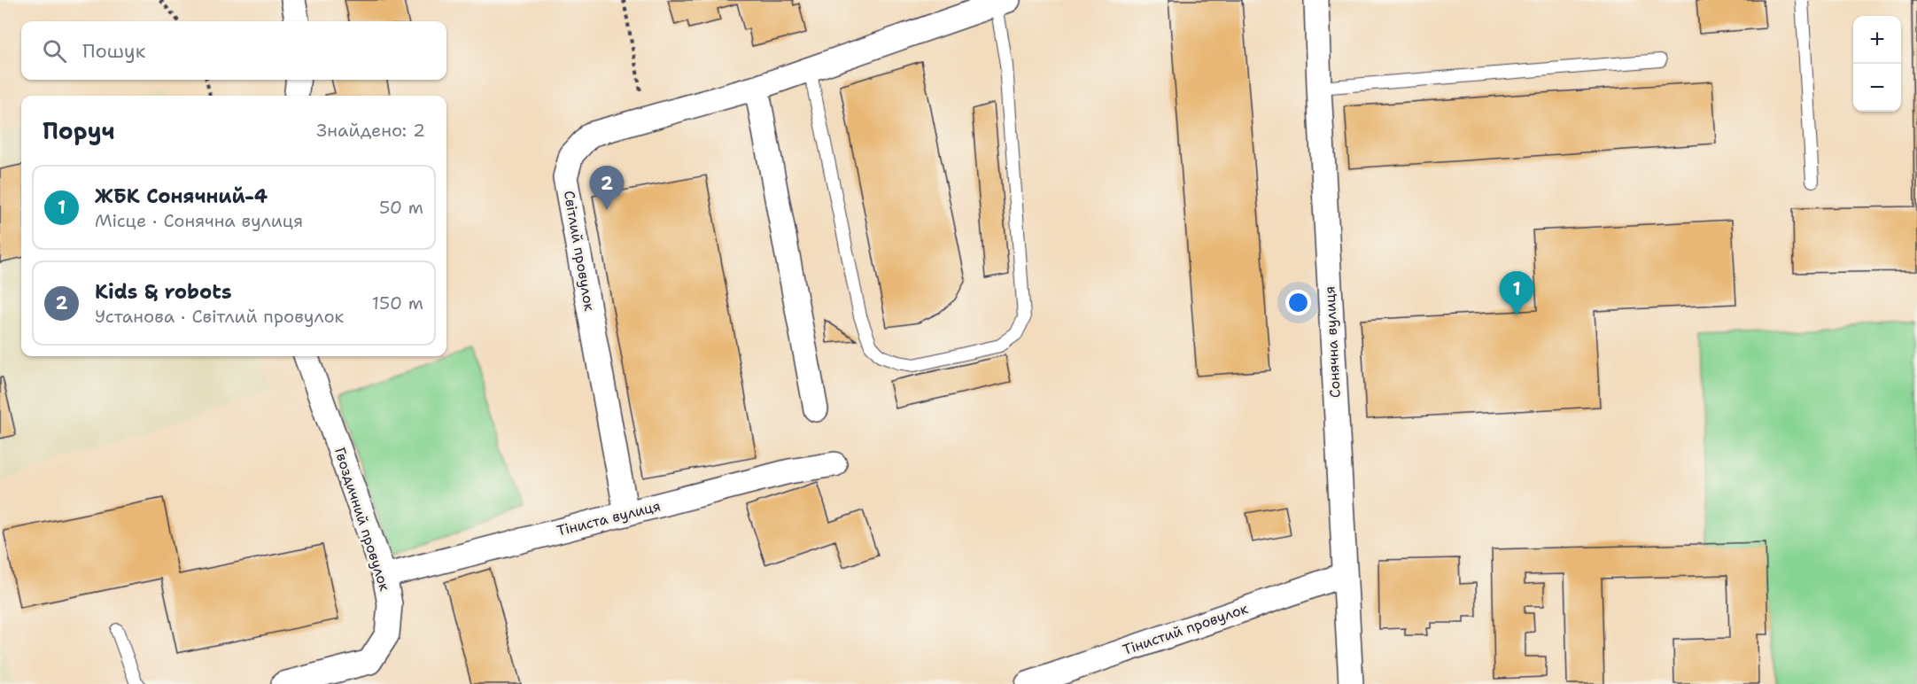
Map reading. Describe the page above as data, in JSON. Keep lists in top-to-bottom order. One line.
{"streets":{"street":["Світлий провулок","Сонячна вулиця","Тіниста вулиця","Гвоздичний провулок","Тінистий провулок"]},"crossings":[["Світлий провулок","Тіниста вулиця"],["Сонячна вулиця","Тінистий провулок"],["Тіниста вулиця","Гвоздичний провулок"]],"page":{"map_buttons":["+","−"],"search":"Пошук","heading":["Поруч","Знайдено: 2"],"list":[{"mark":"1","name":"ЖБК Сонячний-4","note":"Місце · Сонячна вулиця","value":"50 m"},{"mark":"2","name":"Kids & robots","note":"Установа · Світлий провулок","value":"150 m"}],"pins":["2","1"]}}
